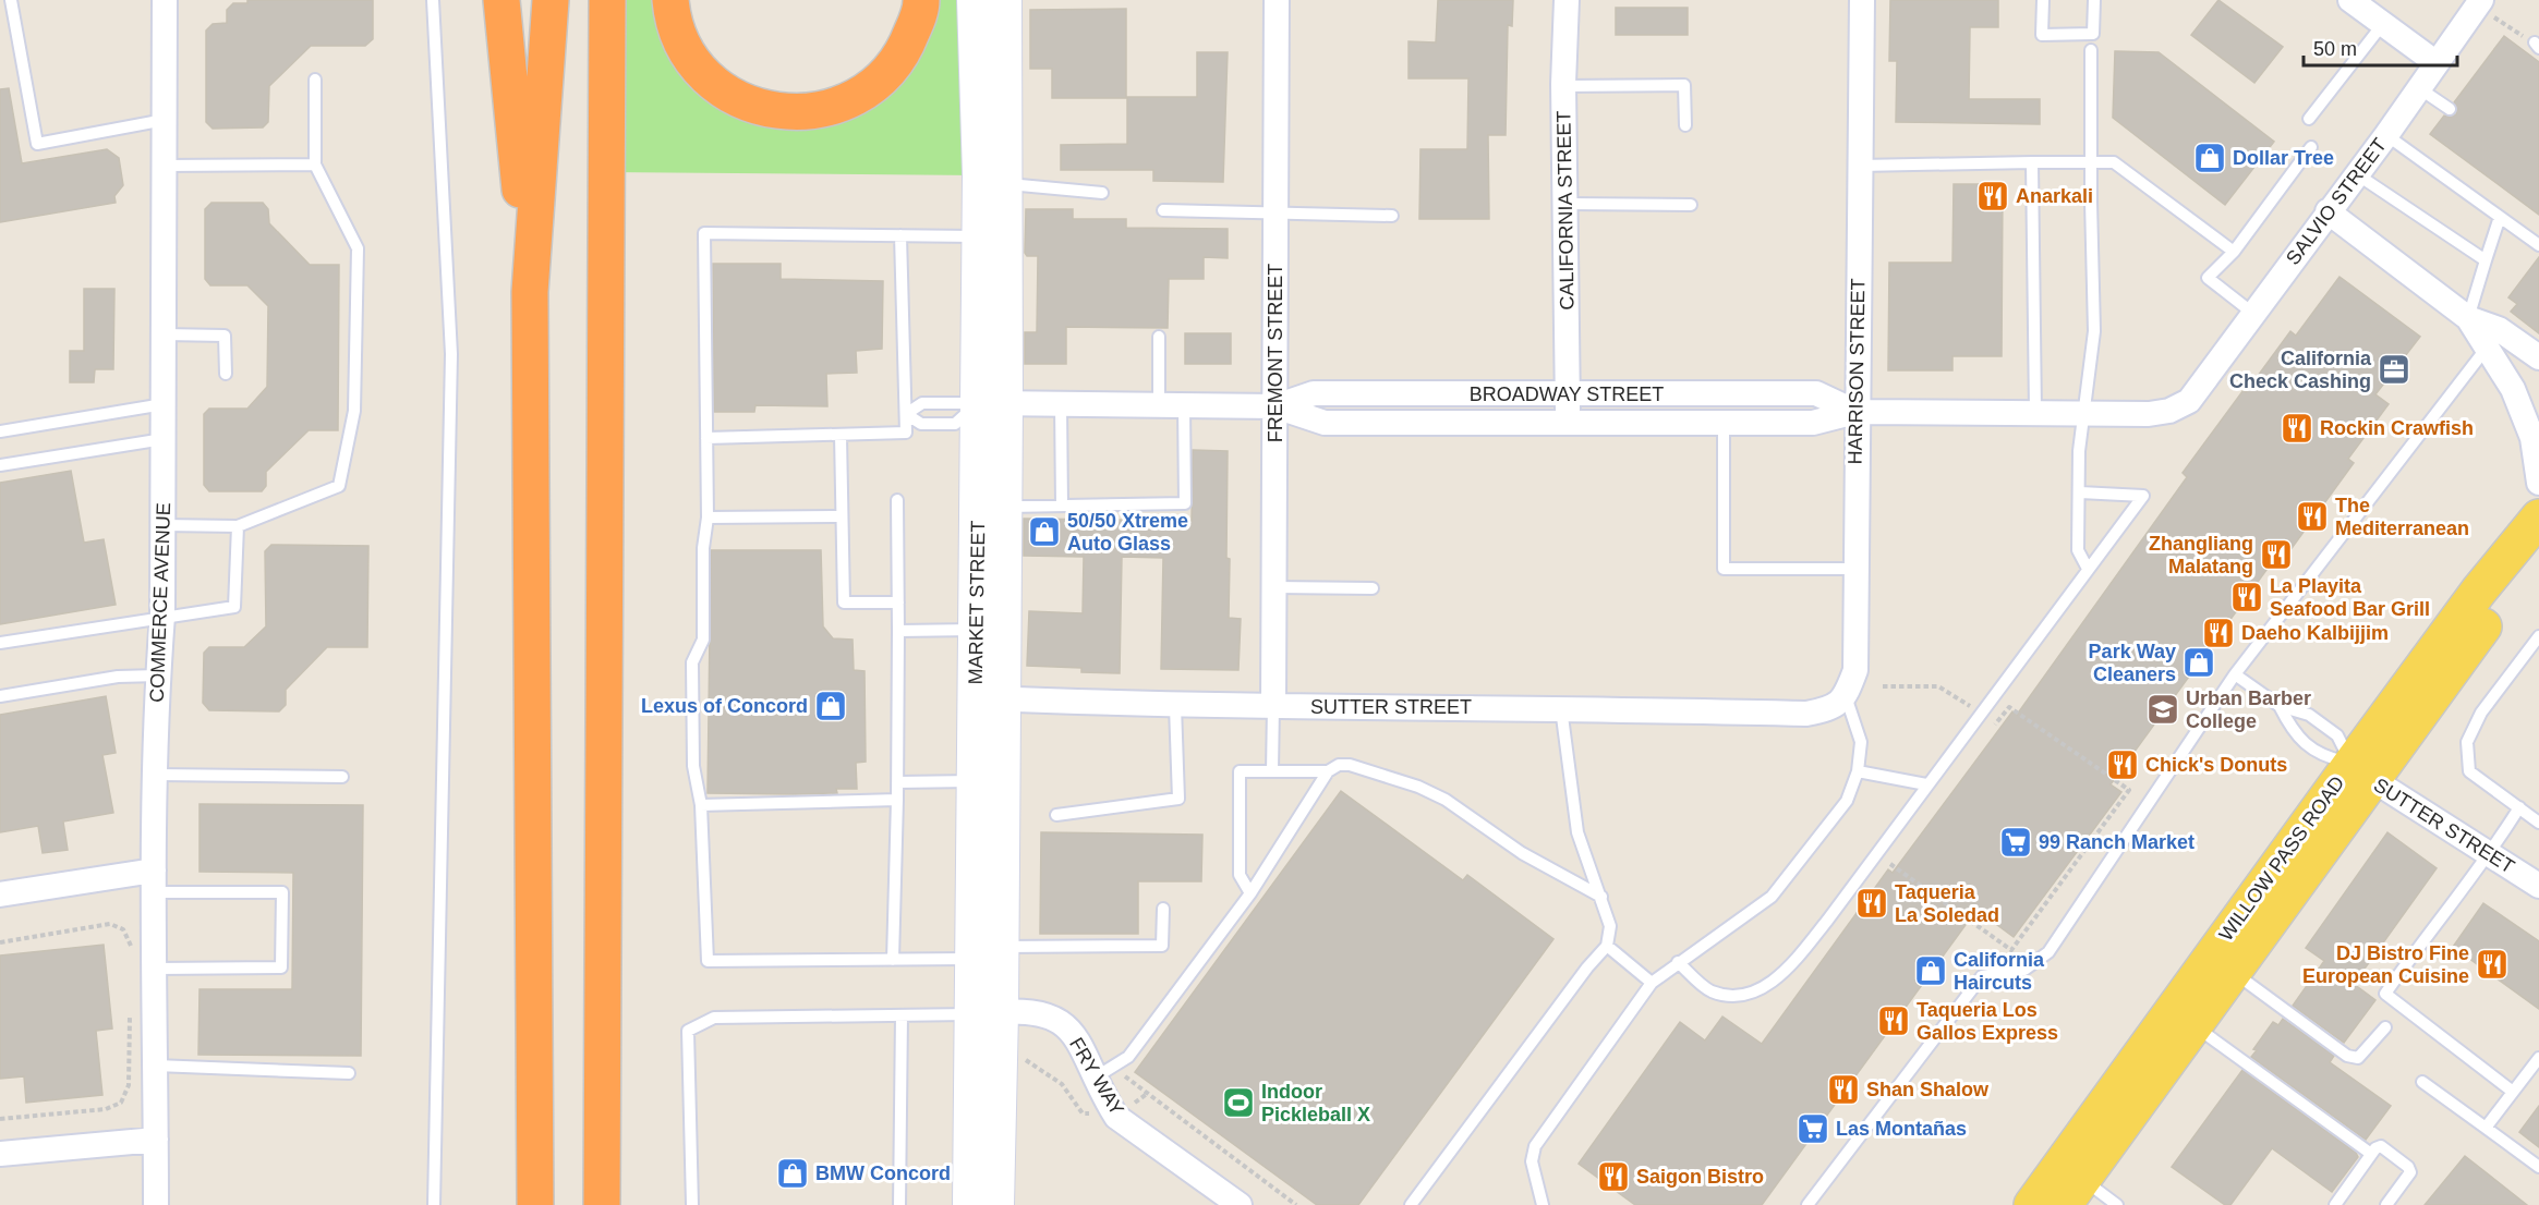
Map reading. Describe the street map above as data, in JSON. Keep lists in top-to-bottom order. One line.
{"streets":{"main road":["MARKET STREET","WILLOW PASS ROAD"],"street":["SALVIO STREET","CALIFORNIA STREET","FREMONT STREET","HARRISON STREET","BROADWAY STREET","COMMERCE AVENUE","SUTTER STREET","FRY WAY"]},"crossings":[["SALVIO STREET","BROADWAY STREET"],["CALIFORNIA STREET","BROADWAY STREET"],["FREMONT STREET","BROADWAY STREET"],["FREMONT STREET","SUTTER STREET"],["HARRISON STREET","BROADWAY STREET"],["HARRISON STREET","SUTTER STREET"],["BROADWAY STREET","MARKET STREET"],["MARKET STREET","SUTTER STREET"],["MARKET STREET","FRY WAY"],["SUTTER STREET","WILLOW PASS ROAD"]],"places":{"shop":["Dollar Tree","50/50 Xtreme Auto Glass","Park Way Cleaners","Lexus of Concord","California Haircuts","BMW Concord"],"restaurant":["Anarkali","Rockin Crawfish","The Mediterranean","Zhangliang Malatang","La Playita Seafood Bar Grill","Daeho Kalbijjim","Chick's Donuts","Taqueria La Soledad","DJ Bistro Fine European Cuisine","Taqueria Los Gallos Express","Shan Shalow","Saigon Bistro"],"office":["California Check Cashing"],"school or university":["Urban Barber College"],"supermarket":["99 Ranch Market","Las Montañas"],"sports":["Indoor Pickleball X"]},"scale_bar":"50 m"}
